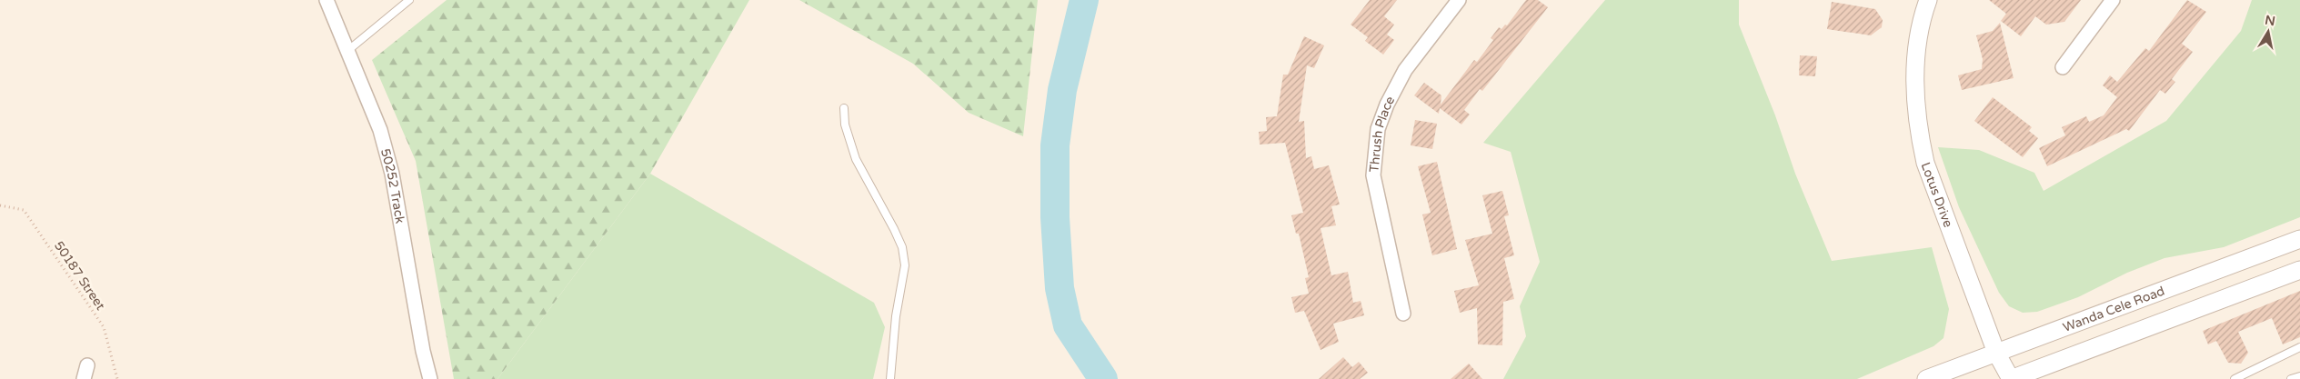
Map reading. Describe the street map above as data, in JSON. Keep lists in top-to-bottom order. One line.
{"streets":{"street":["Thrush Place","50252 Track","Lotus Drive","Wanda Cele Road"],"path":["50187 Street"]},"crossings":[["Lotus Drive","Wanda Cele Road"]],"north":"top"}
